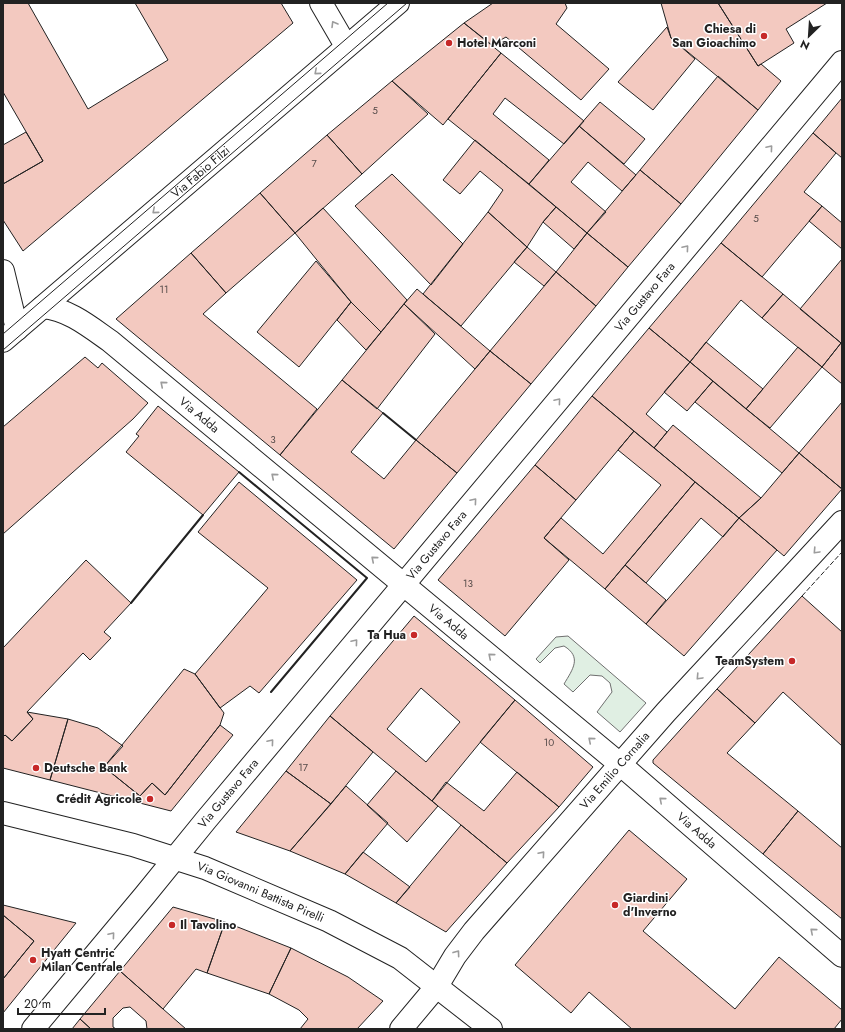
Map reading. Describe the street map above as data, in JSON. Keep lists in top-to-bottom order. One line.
{"streets":{"street":["Via Fabio Filzi","Via Gustavo Fara","Via Adda","Via Emilio Cornalia","Via Giovanni Battista Pirelli"]},"crossings":[["Via Fabio Filzi","Via Adda"],["Via Gustavo Fara","Via Adda"],["Via Gustavo Fara","Via Giovanni Battista Pirelli"],["Via Adda","Via Emilio Cornalia"],["Via Emilio Cornalia","Via Giovanni Battista Pirelli"]],"one_way":["Via Fabio Filzi","Via Gustavo Fara","Via Adda"],"places":["Chiesa di San Gioachimo","Hotel Marconi","Ta Hua","TeamSystem","Deutsche Bank","Crédit Agricole","Giardini d'Inverno","Il Tavolino","Hyatt Centric Milan Centrale"],"house_numbers":["5","7","5","11","3","13","10","17"],"scale_bar":"20 m","north":"bottom left"}
